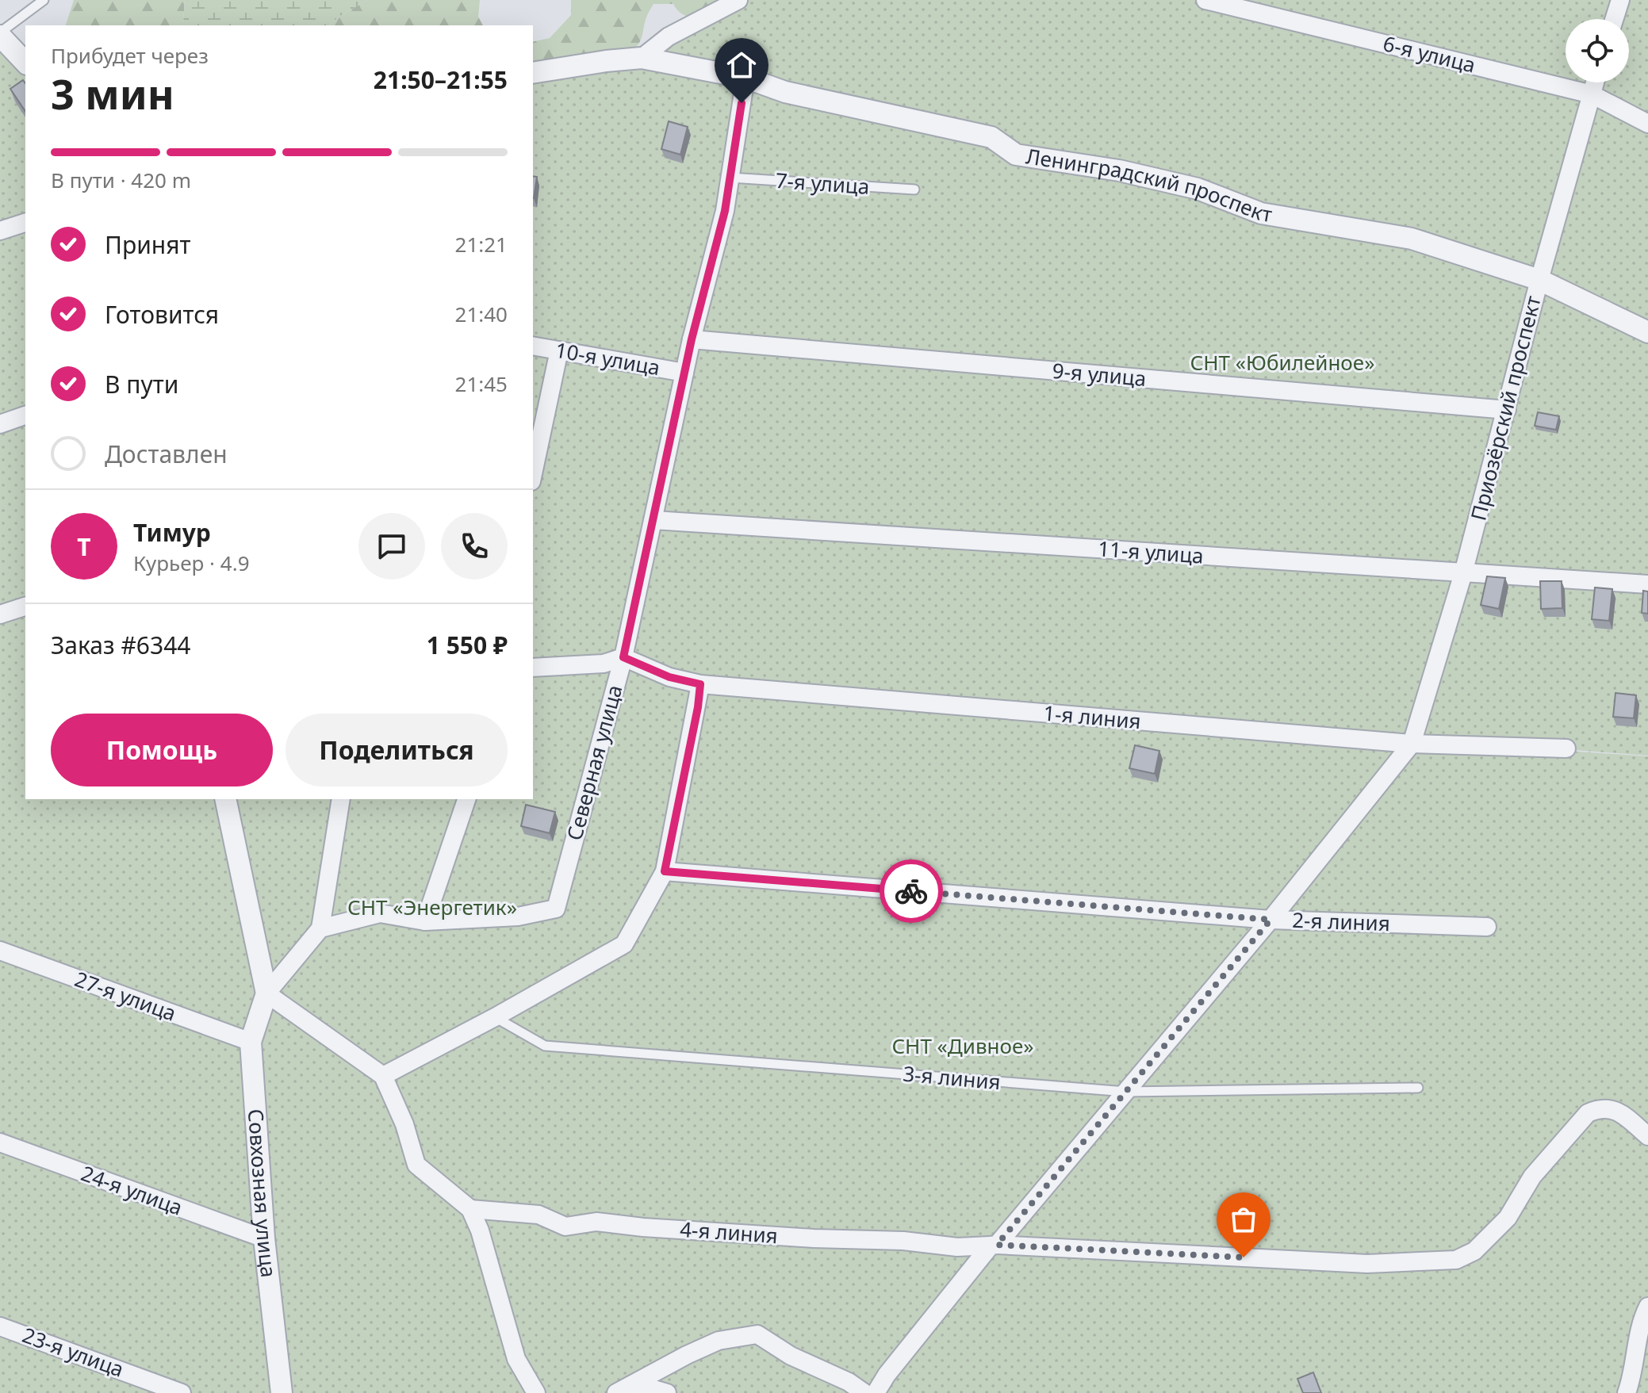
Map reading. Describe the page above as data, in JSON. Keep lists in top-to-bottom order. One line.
{"streets":{"street":["6-я улица","Ленинградский проспект","10-я улица","9-я улица","Приозёрский проспект","11-я улица","1-я линия","Северная улица","2-я линия","27-я улица","24-я улица","Совхозная улица","4-я линия","23-я улица"],"lane":["7-я улица","3-я линия"]},"crossings":[["6-я улица","Приозёрский проспект"],["7-я улица","Северная улица"],["Ленинградский проспект","Приозёрский проспект"],["Ленинградский проспект","Северная улица"],["10-я улица","Северная улица"],["9-я улица","Приозёрский проспект"],["9-я улица","Северная улица"],["Приозёрский проспект","11-я улица"],["Приозёрский проспект","1-я линия"],["11-я улица","Северная улица"],["1-я линия","Северная улица"],["27-я улица","Совхозная улица"],["24-я улица","Совхозная улица"]],"parks":["СНТ «Юбилейное»","СНТ «Энергетик»","СНТ «Дивное»"],"page":{"heading":["3 мин","Прибудет через","21:50–21:55"],"panel":["Тимур","Курьер · 4.9","Заказ #6344","1 550 ₽"],"bar":"В пути · 420 m","list":[["Принят","21:21"],["Готовится","21:40"],["В пути","21:45"],"Доставлен"],"round":"Т","buttons":["Помощь","Поделиться"]}}
